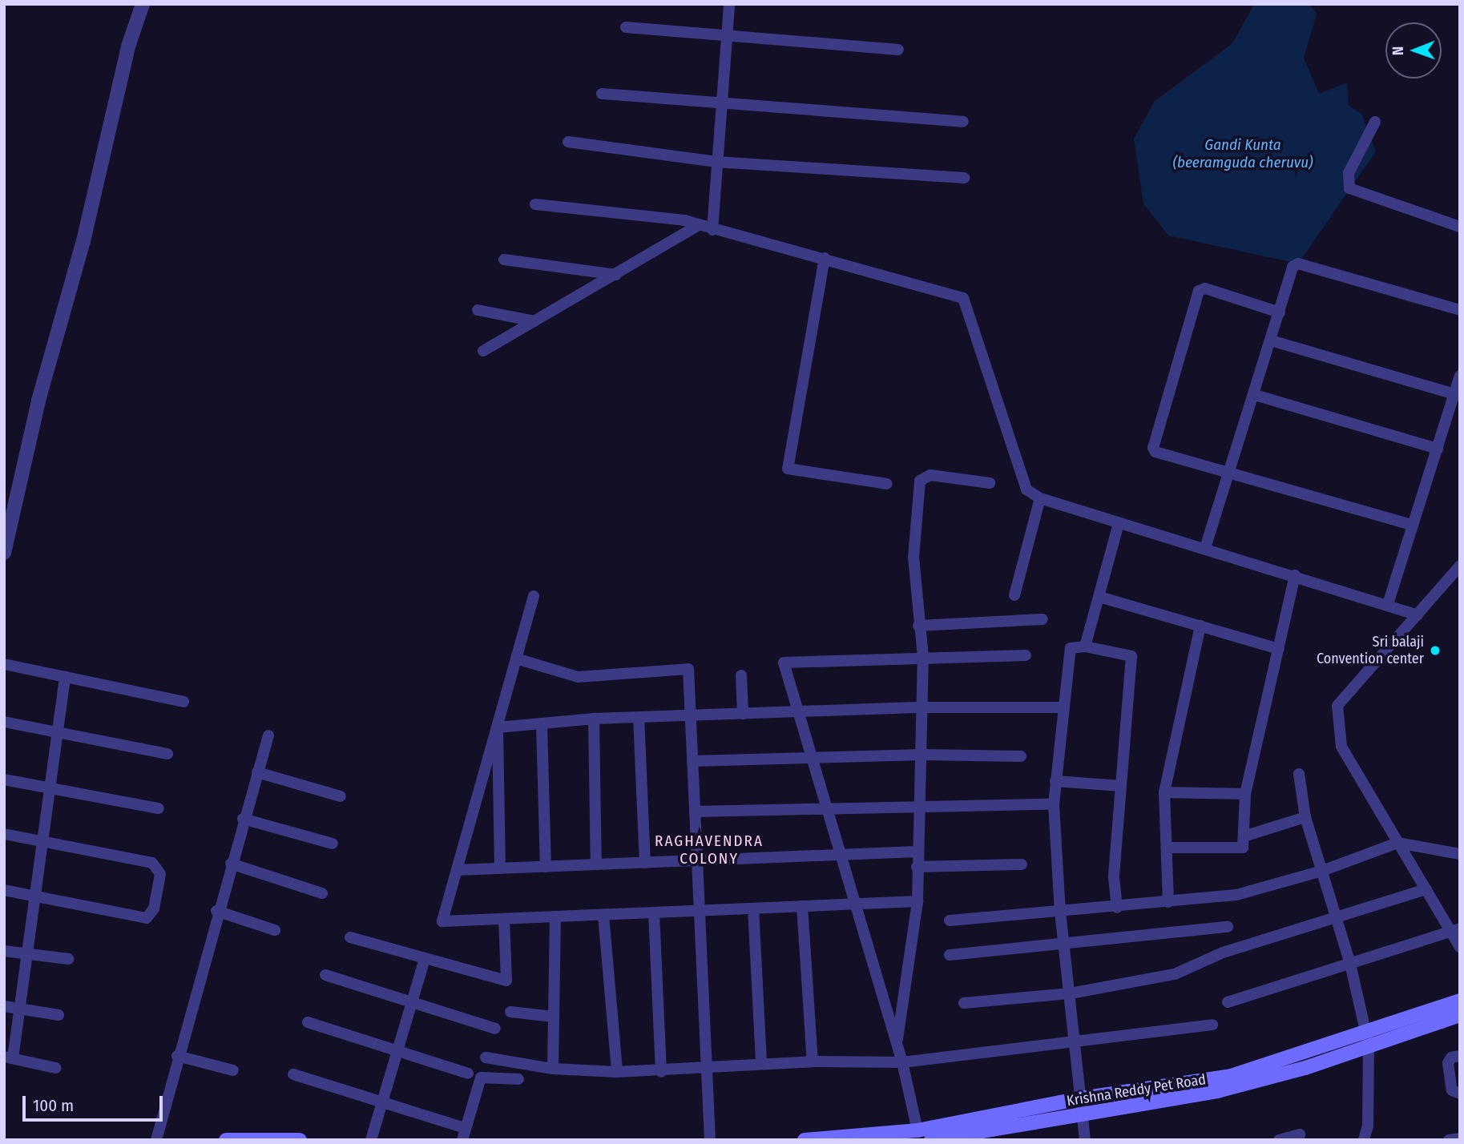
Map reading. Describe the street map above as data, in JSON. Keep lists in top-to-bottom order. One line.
{"streets":{"main road":["Krishna Reddy Pet Road"]},"districts":["RAGHAVENDRA COLONY"],"water":["Gandi Kunta (beeramguda cheruvu)"],"places":["Sri balaji Convention center"],"scale_bar":"100 m","north":"left"}
